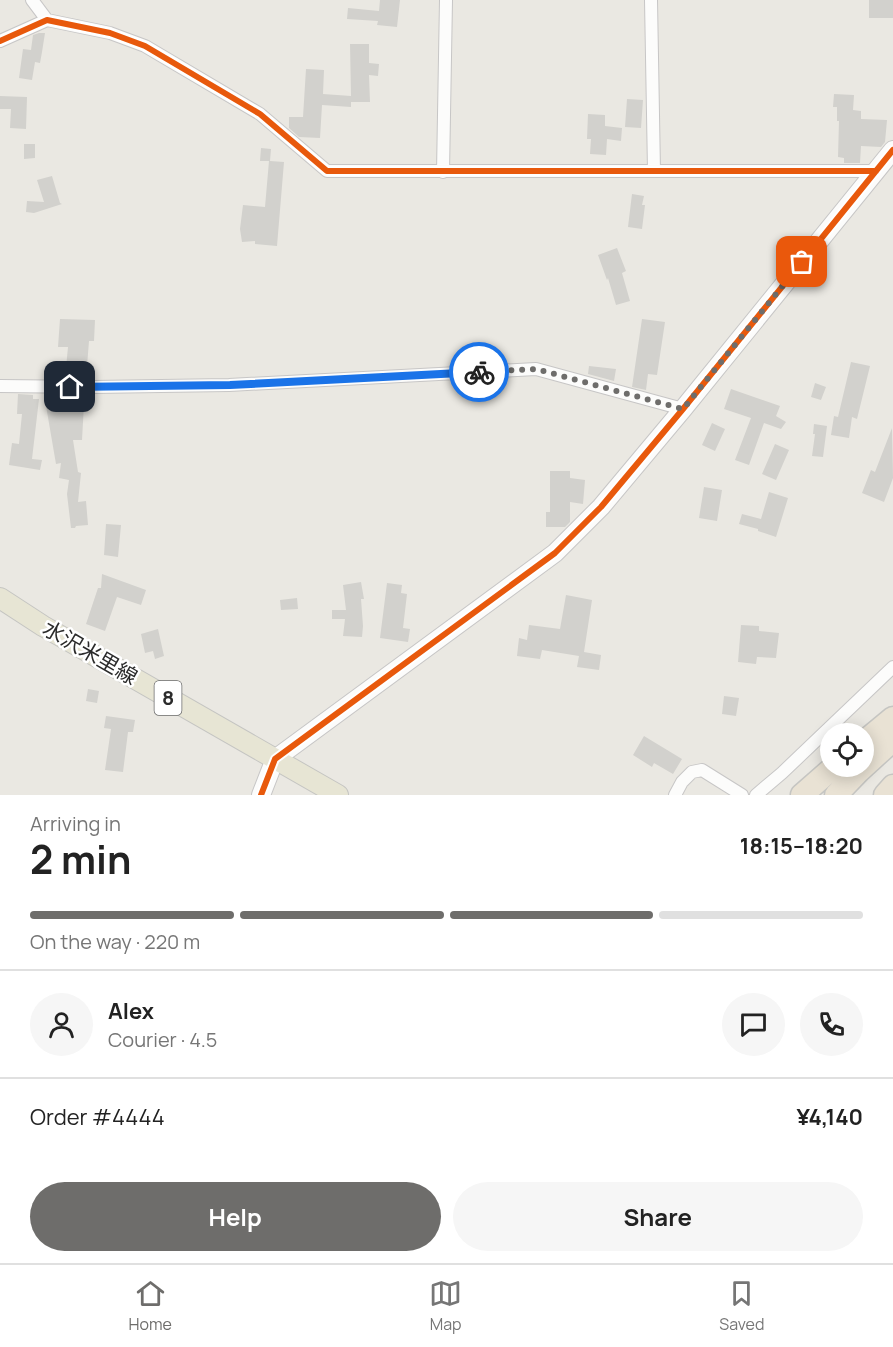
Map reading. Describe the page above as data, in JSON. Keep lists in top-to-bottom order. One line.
{"streets":{"main road":["水沢米里線","8"]},"page":{"heading":["2 min","Arriving in","18:15–18:20"],"panel":["Alex","Courier · 4.5","Order #4444","¥4,140"],"bar":"On the way · 220 m","buttons":["Help","Share"],"tabs":["Home","Map","Saved"]}}
